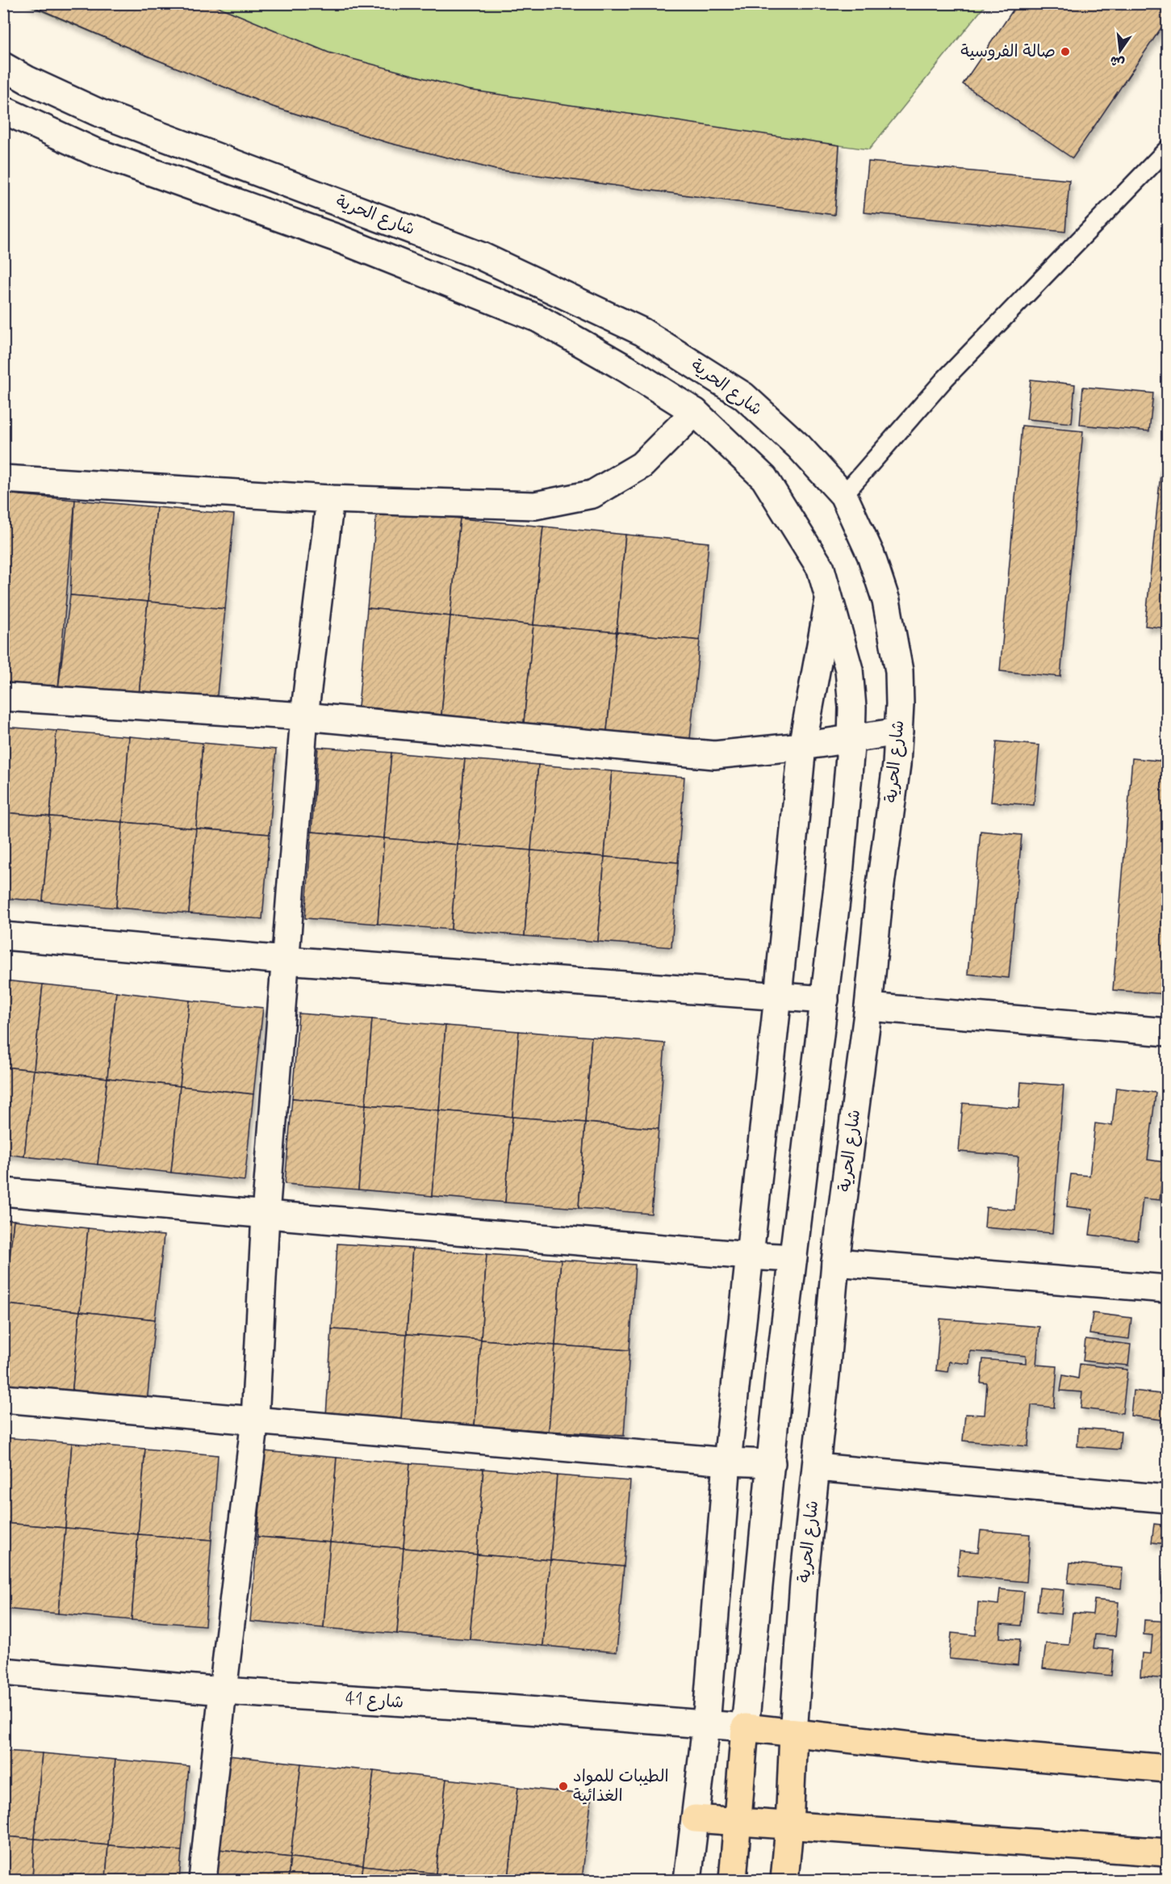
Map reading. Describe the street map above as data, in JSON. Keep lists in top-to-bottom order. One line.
{"streets":{"main road":["شارع الحرية"],"street":["شارع 41"]},"crossings":[["شارع الحرية","شارع 41"]],"places":["صالة الفروسية","الطيبات للمواد الغذائية"],"north":"bottom"}
